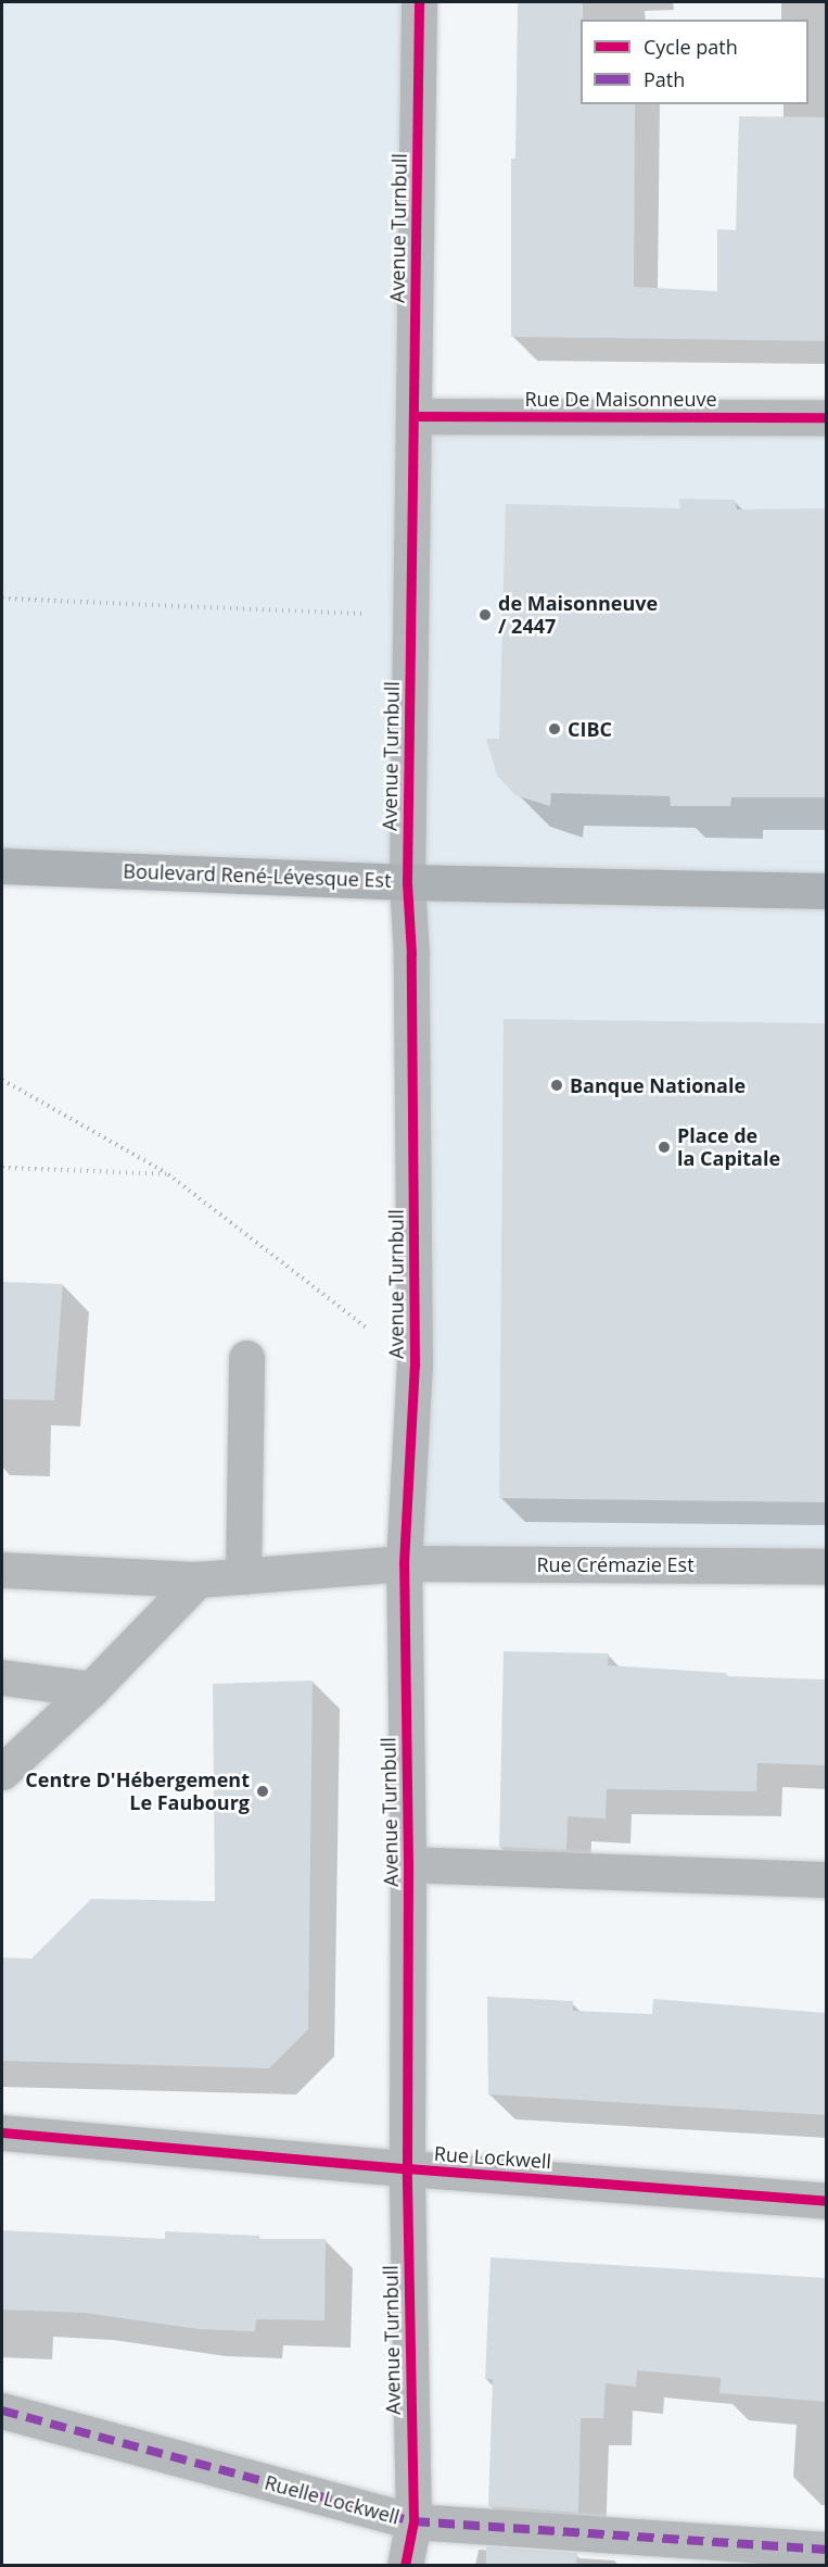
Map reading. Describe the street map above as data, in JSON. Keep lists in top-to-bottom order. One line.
{"streets":{"main road":["Boulevard René-Lévesque Est"],"street":["Avenue Turnbull","Rue De Maisonneuve","Rue Crémazie Est","Rue Lockwell","Ruelle Lockwell"]},"crossings":[["Avenue Turnbull","Rue De Maisonneuve"],["Avenue Turnbull","Boulevard René-Lévesque Est"],["Avenue Turnbull","Rue Crémazie Est"],["Avenue Turnbull","Rue Lockwell"],["Avenue Turnbull","Ruelle Lockwell"]],"places":["de Maisonneuve / 2447","CIBC","Banque Nationale","Place de la Capitale","Centre D'Hébergement Le Faubourg"],"legend":["Cycle path","Path"]}
